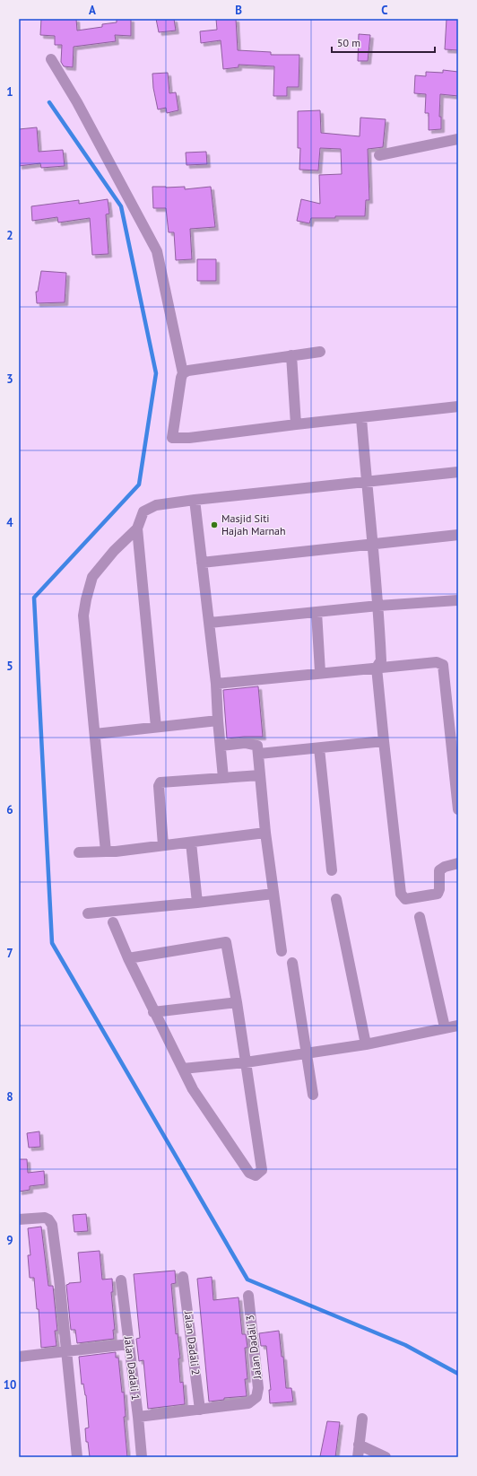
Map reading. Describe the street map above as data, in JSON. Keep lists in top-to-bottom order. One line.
{"streets":{"street":["Jalan Dadali 2","Jalan Dadali 3","Jalan Dadali 1"]},"crossings":[["Jalan Dadali 2","Jalan Dadali 3"]],"places":["Masjid Siti Hajah Marnah"],"scale_bar":"50 m","grid":{"columns":["A","B","C"],"rows":["1","2","3","4","5","6","7","8","9","10"]}}
